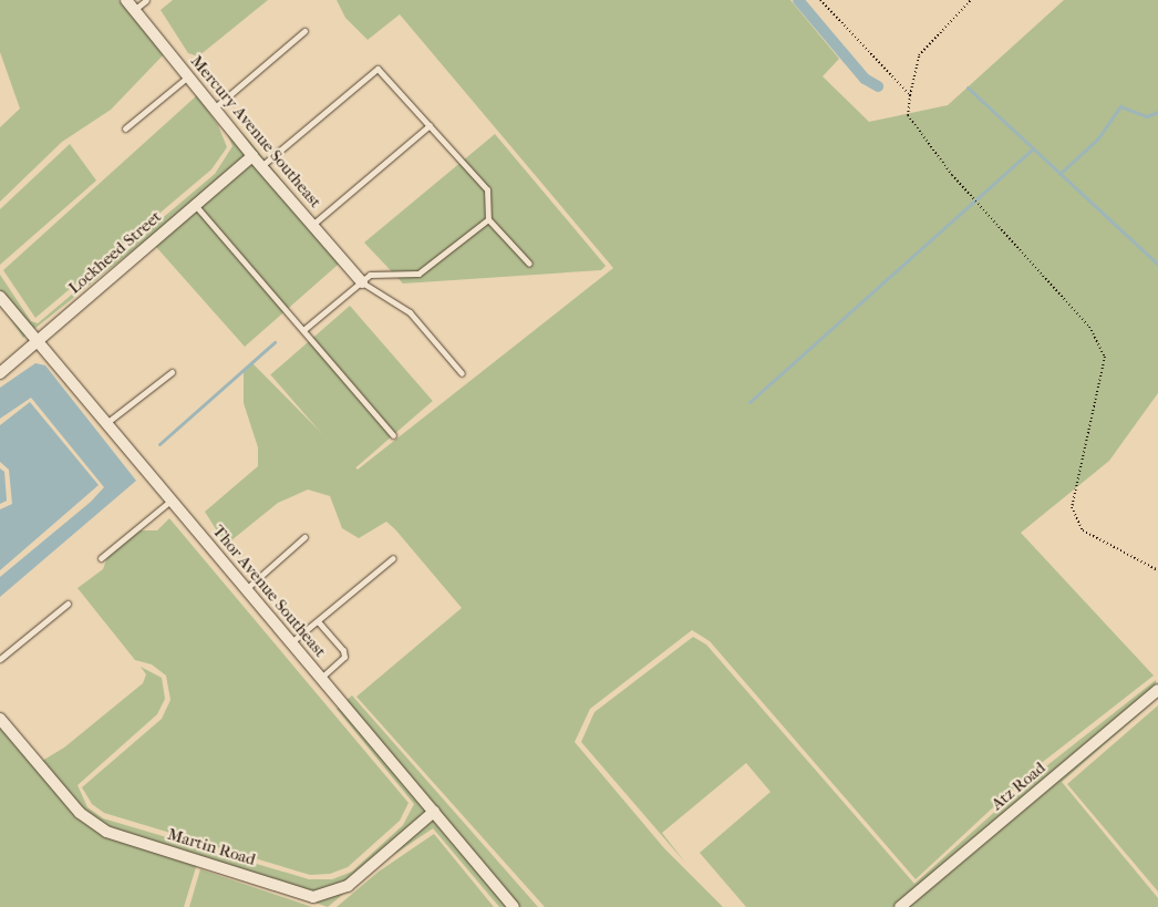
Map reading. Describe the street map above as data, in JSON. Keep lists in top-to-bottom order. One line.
{"streets":{"street":["Mercury Avenue Southeast","Lockheed Street","Thor Avenue Southeast","Atz Road","Martin Road"]},"crossings":[["Mercury Avenue Southeast","Lockheed Street"],["Lockheed Street","Thor Avenue Southeast"],["Thor Avenue Southeast","Martin Road"]]}
